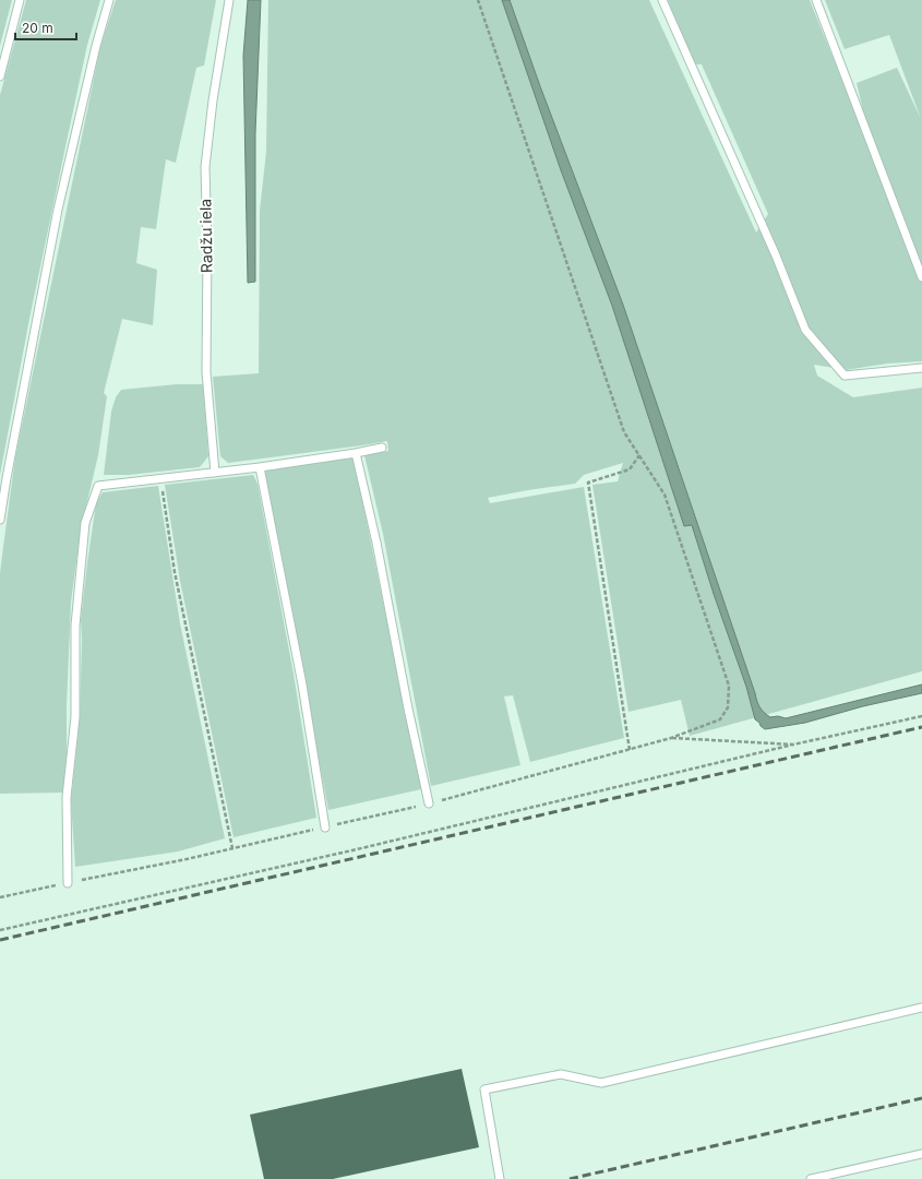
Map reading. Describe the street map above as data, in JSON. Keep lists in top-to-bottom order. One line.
{"streets":{"lane":["Radžu iela"]},"scale_bar":"20 m"}
